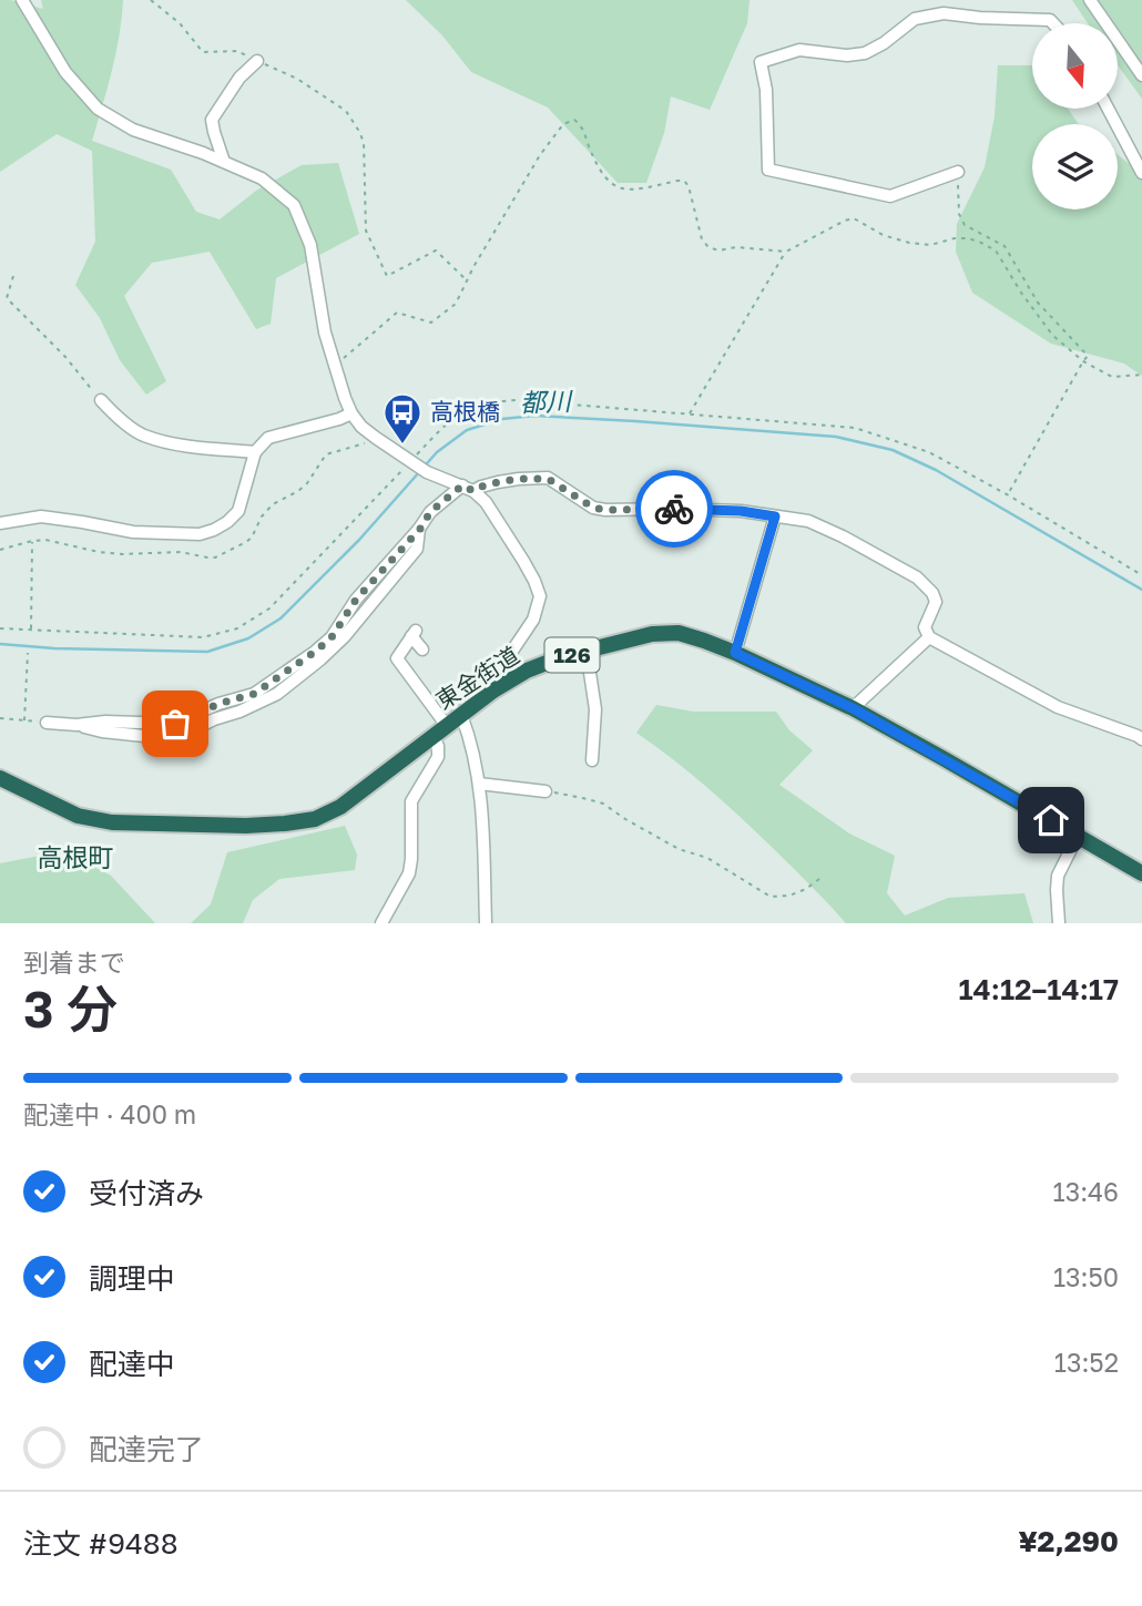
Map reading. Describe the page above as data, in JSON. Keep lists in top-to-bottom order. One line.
{"streets":{"highway":["126","東金街道"]},"districts":["高根町"],"water":["都川"],"places":{"bus stop":["高根橋"]},"north":"bottom","page":{"heading":["3 分","到着まで","14:12–14:17"],"panel":["注文 #9488","¥2,290"],"bar":"配達中 · 400 m","list":[["受付済み","13:46"],["調理中","13:50"],["配達中","13:52"],"配達完了"]}}
